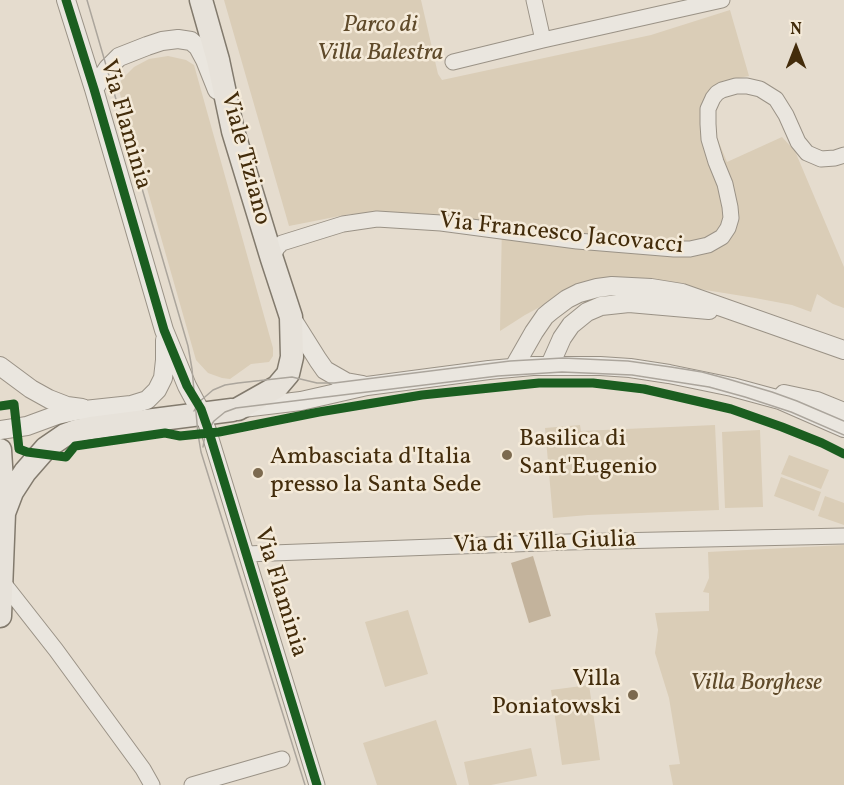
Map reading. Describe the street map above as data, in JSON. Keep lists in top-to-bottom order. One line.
{"streets":{"main road":["Viale Tiziano"],"street":["Via Flaminia","Via Francesco Jacovacci","Via di Villa Giulia"]},"crossings":[["Via Flaminia","Via di Villa Giulia"],["Viale Tiziano","Via Francesco Jacovacci"]],"parks":["Parco di Villa Balestra","Villa Borghese"],"places":["Basilica di Sant'Eugenio","Ambasciata d'Italia presso la Santa Sede","Villa Poniatowski"],"north":"top"}
